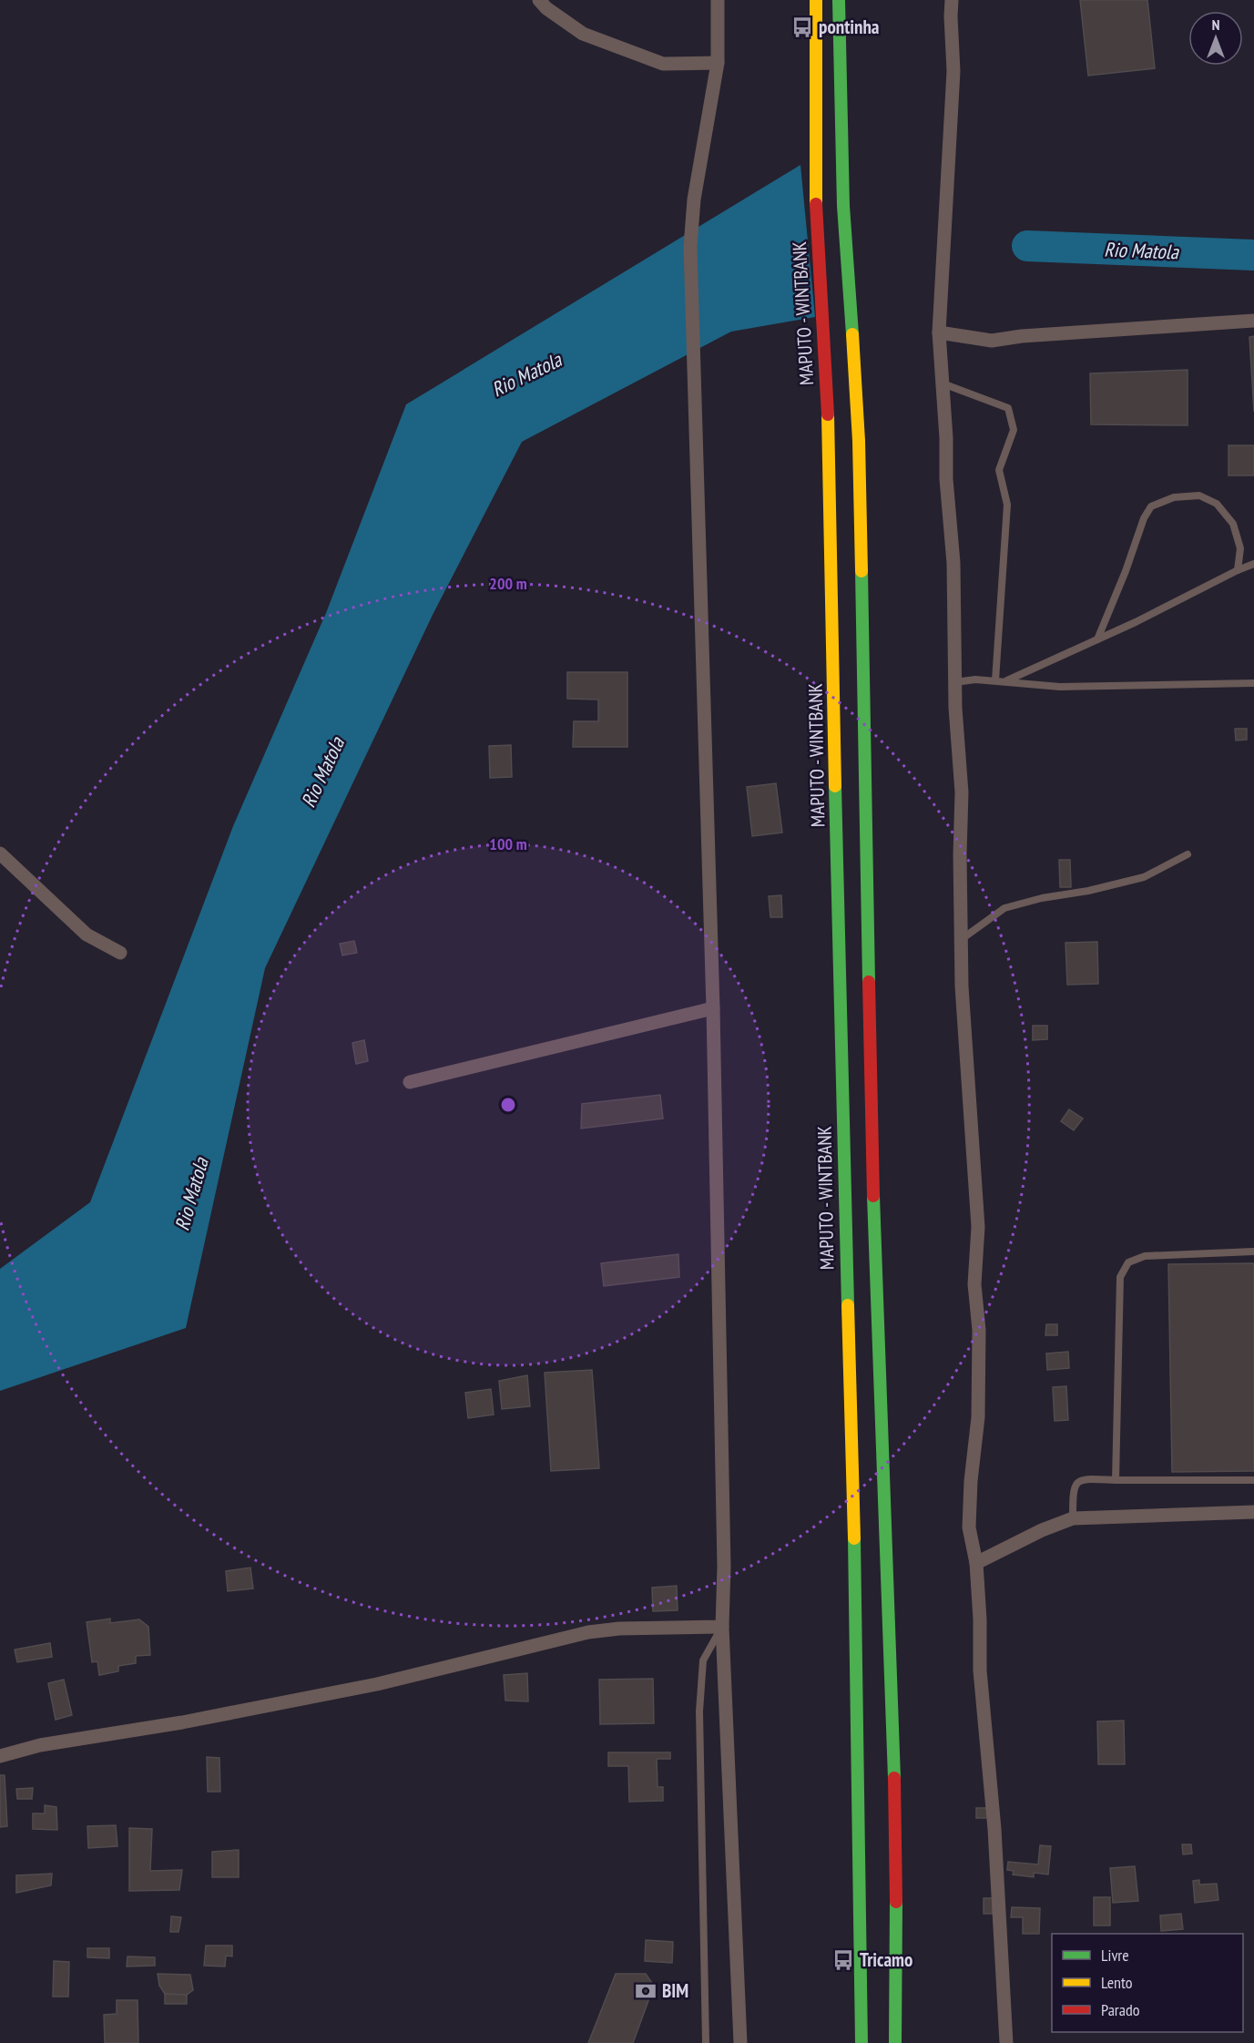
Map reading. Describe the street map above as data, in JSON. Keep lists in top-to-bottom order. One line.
{"streets":{"highway":["MAPUTO - WINTBANK"]},"water":["Rio Matola"],"places":{"bus stop":["pontinha","Tricamo"],"bank":["BIM"]},"legend":["Livre","Lento","Parado"],"north":"top","rings":["200 m","100 m"]}
